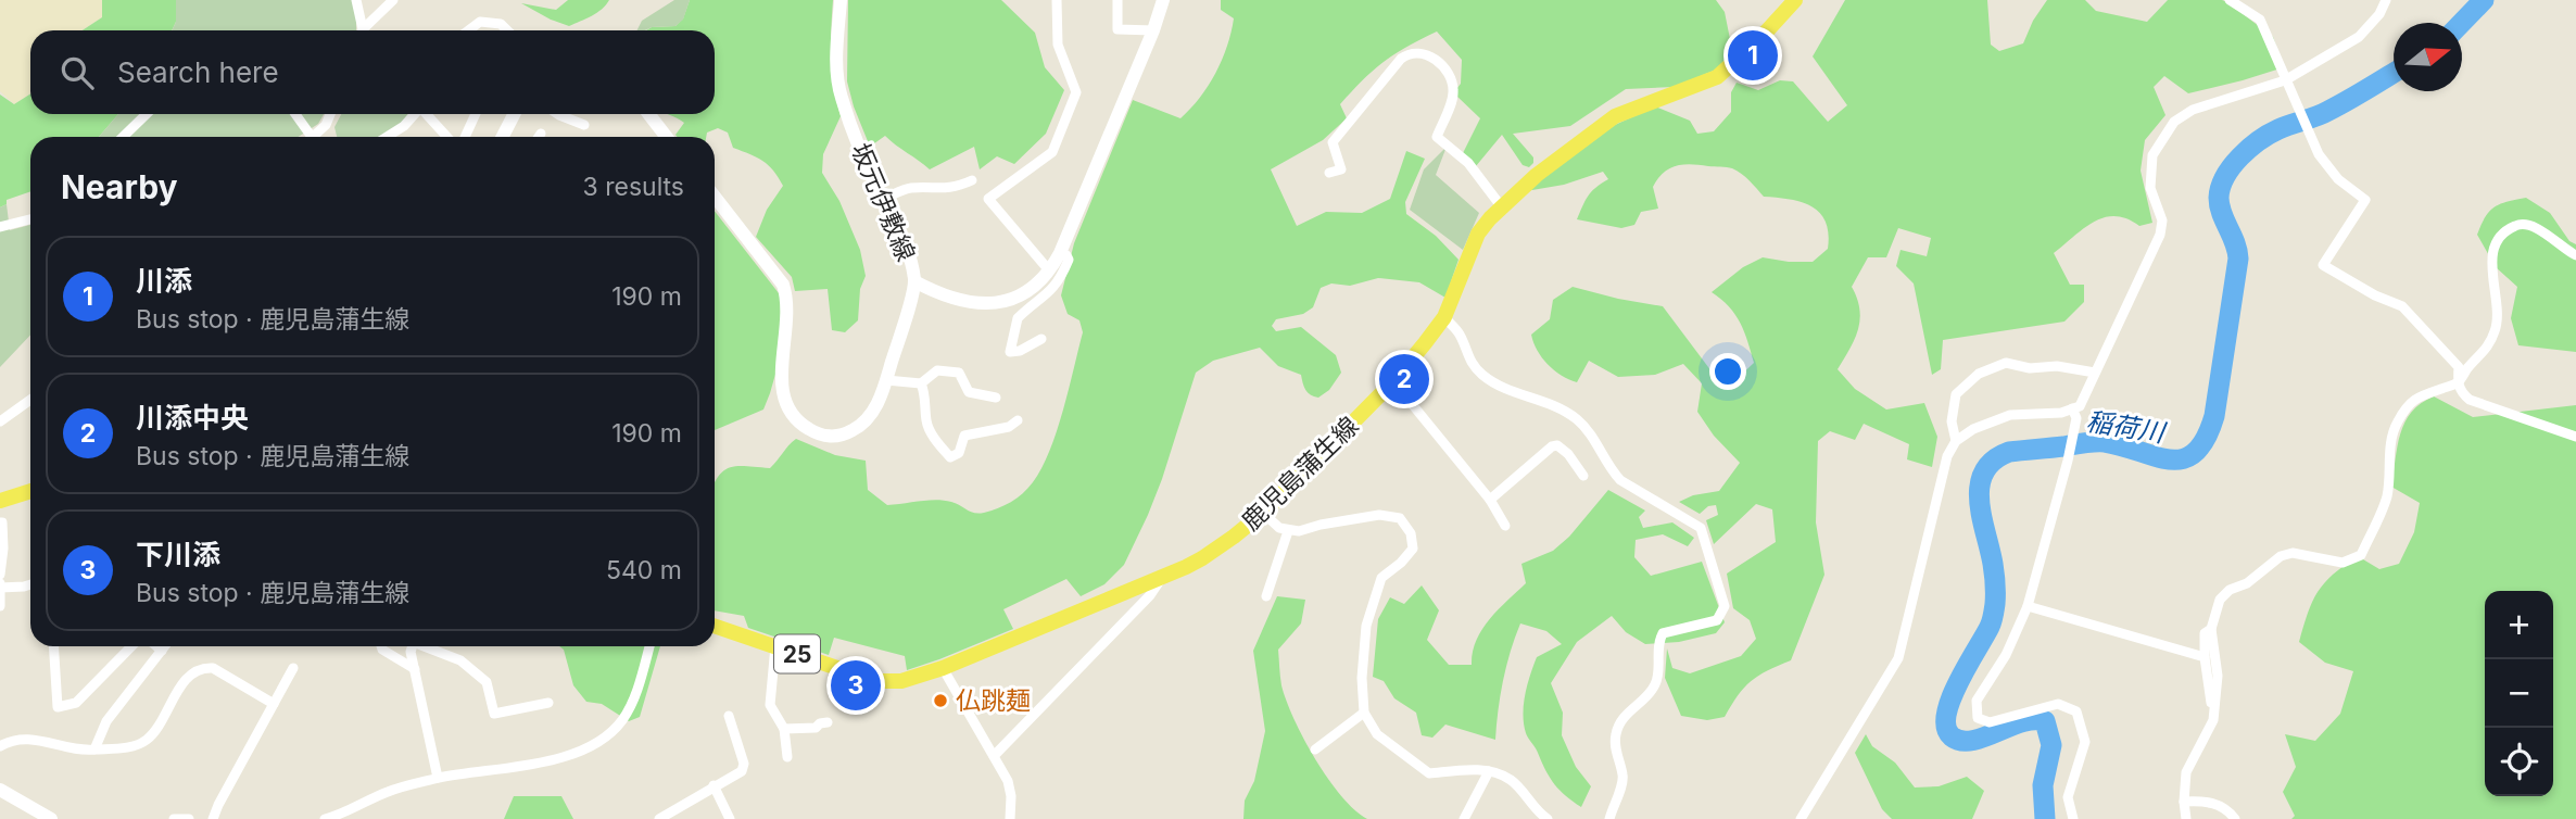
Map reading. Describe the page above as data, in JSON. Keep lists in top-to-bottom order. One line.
{"streets":{"main road":["坂元伊敷線","鹿児島蒲生線","25"]},"water":["稲荷川"],"places":["仏跳麺"],"north":"right","page":{"pins":["1","2","3"],"search":"Search here","heading":["Nearby","3 results"],"list":[{"mark":"1","name":"川添","note":"Bus stop · 鹿児島蒲生線","value":"190 m"},{"mark":"2","name":"川添中央","note":"Bus stop · 鹿児島蒲生線","value":"190 m"},{"mark":"3","name":"下川添","note":"Bus stop · 鹿児島蒲生線","value":"540 m"}],"map_buttons":["+","−"]}}
